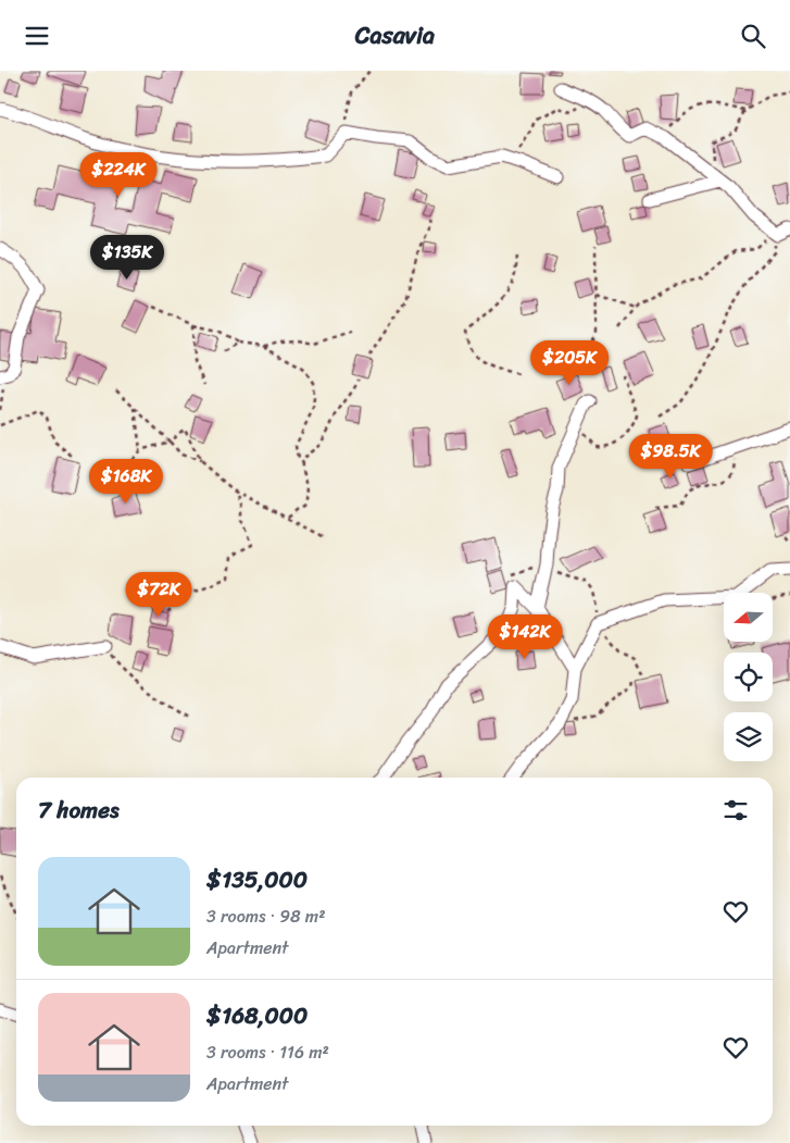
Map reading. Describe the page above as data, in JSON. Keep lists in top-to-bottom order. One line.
{"north":"left","page":{"header":"Casavia","price":["$224K","$135K","$205K","$98.5K","$168K","$72K","$142K"],"heading":"7 homes","list":[{"name":"$135,000","note":"3 rooms · 98 m² · Apartment"},{"name":"$168,000","note":"3 rooms · 116 m² · Apartment"}]}}
